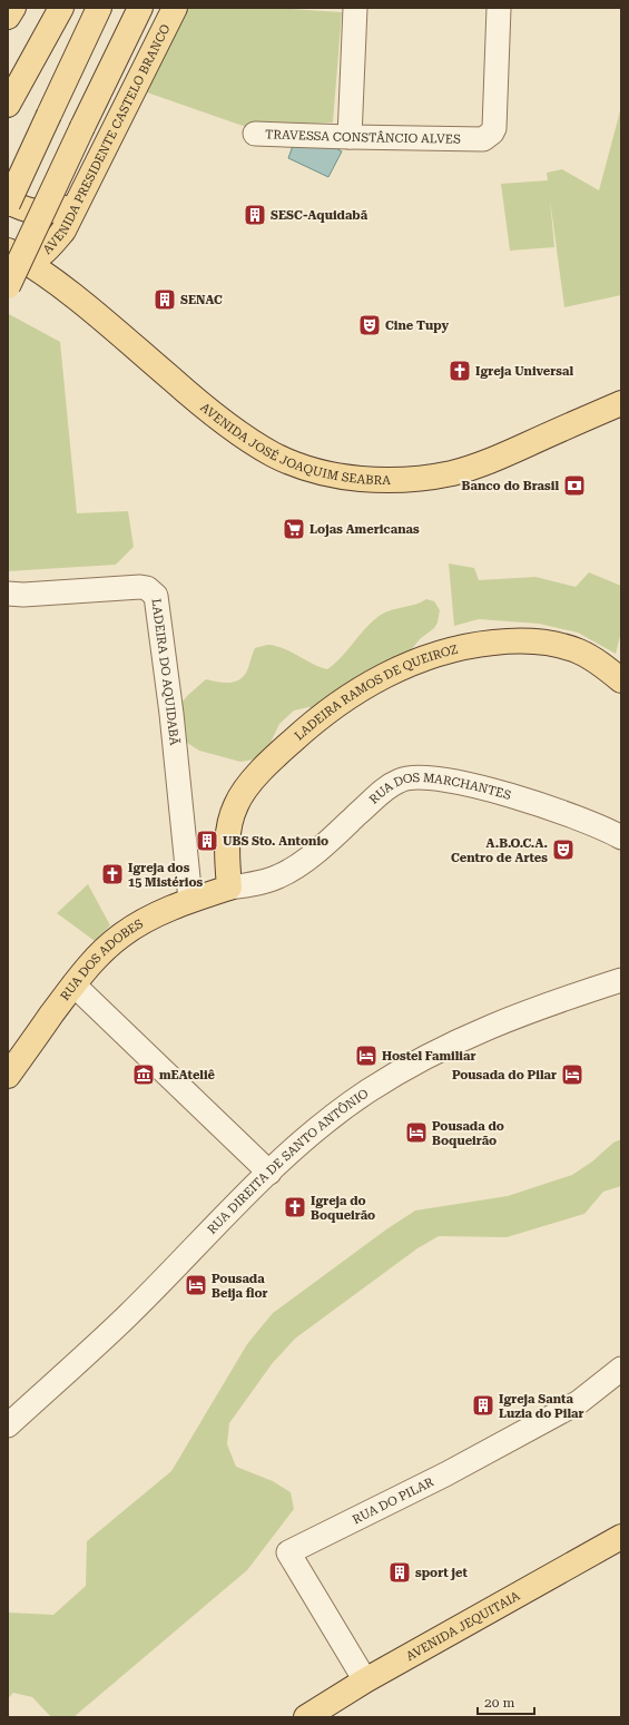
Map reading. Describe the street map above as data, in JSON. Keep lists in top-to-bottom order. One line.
{"streets":{"main road":["AVENIDA PRESIDENTE CASTELO BRANCO","AVENIDA JOSÉ JOAQUIM SEABRA","LADEIRA RAMOS DE QUEIROZ","RUA DOS ADOBES","AVENIDA JEQUITAIA"],"street":["TRAVESSA CONSTÂNCIO ALVES","LADEIRA DO AQUIDABÃ","RUA DOS MARCHANTES","RUA DIREITA DE SANTO ANTÔNIO","RUA DO PILAR"]},"crossings":[["AVENIDA PRESIDENTE CASTELO BRANCO","AVENIDA JOSÉ JOAQUIM SEABRA"],["LADEIRA DO AQUIDABÃ","RUA DOS ADOBES"],["LADEIRA RAMOS DE QUEIROZ","RUA DOS MARCHANTES"],["LADEIRA RAMOS DE QUEIROZ","RUA DOS ADOBES"],["RUA DOS MARCHANTES","RUA DOS ADOBES"],["RUA DO PILAR","AVENIDA JEQUITAIA"]],"places":{"building":["SESC-Aquidabã","SENAC","UBS Sto. Antonio","Igreja Santa Luzia do Pilar","sport jet"],"theatre":["Cine Tupy","A.B.O.C.A. Centro de Artes"],"church":["Igreja Universal","Igreja dos 15 Mistérios","Igreja do Boqueirão"],"bank":["Banco do Brasil"],"supermarket":["Lojas Americanas"],"hotel":["Hostel Familiar","Pousada do Pilar","Pousada do Boqueirão","Pousada Beija flor"],"museum":["mEAteliê"]},"scale_bar":"20 m"}
